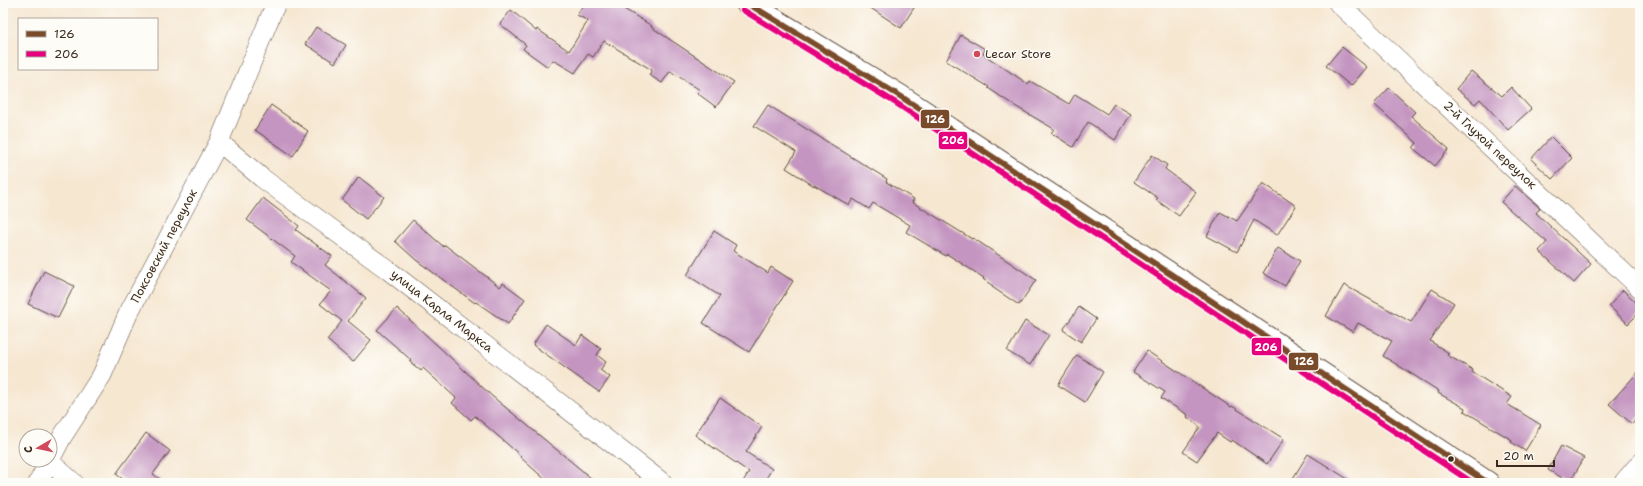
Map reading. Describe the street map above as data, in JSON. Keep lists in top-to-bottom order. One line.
{"streets":{"street":["2-й Глухой переулок","Поксовский переулок","улица Карла Маркса"]},"crossings":[["Поксовский переулок","улица Карла Маркса"]],"places":["Lecar Store"],"lines":["transit line 126","transit line 206"],"legend":["126","206"],"scale_bar":"20 m","north":"left"}
